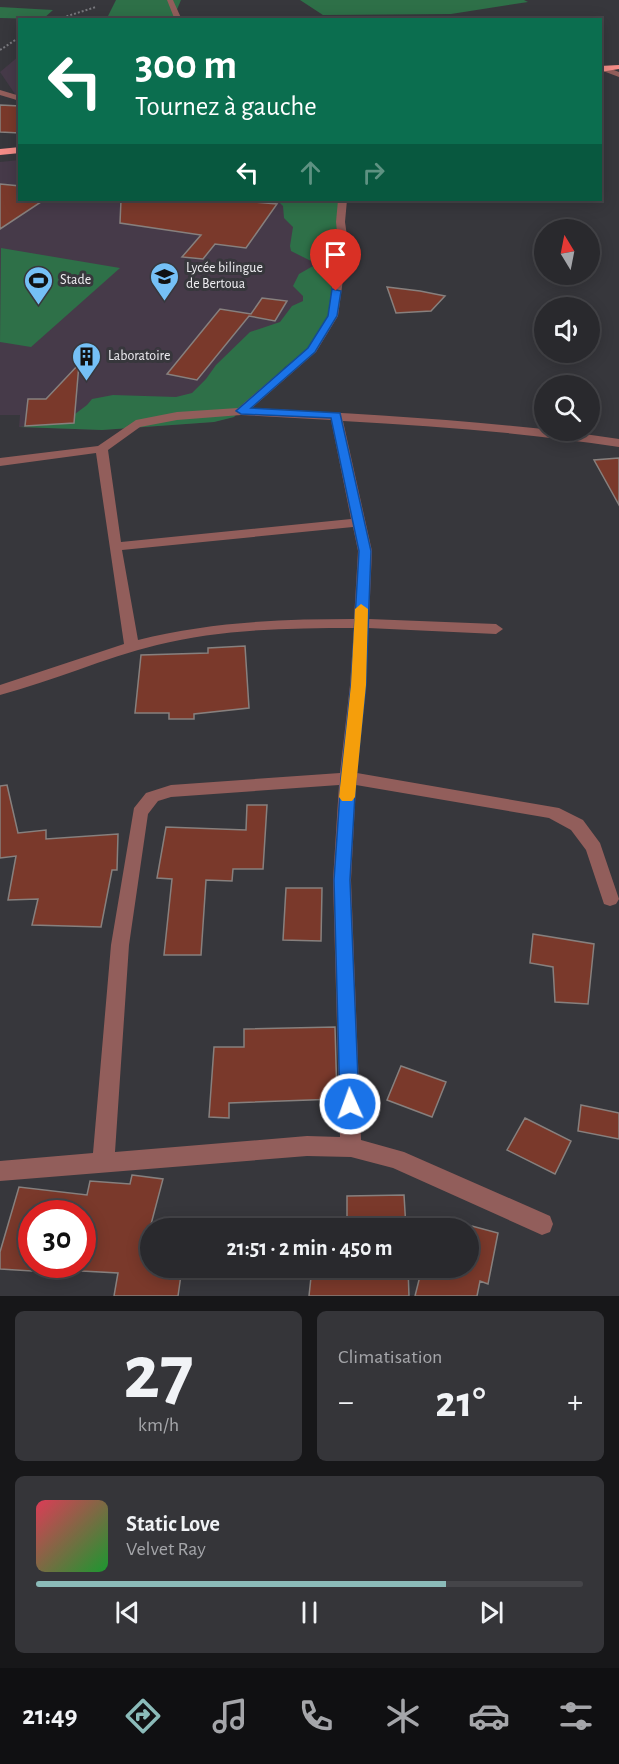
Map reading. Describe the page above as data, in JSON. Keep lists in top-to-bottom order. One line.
{"places":{"school or university":["Lycée bilingue de Bertoua"],"sports":["Stade"],"building":["Laboratoire"]},"north":"top","page":{"turn":["300 m","Tournez à gauche"],"limit":"30","trip":"21:51 · 2 min · 450 m","tile":[["27","km/h"],"Climatisation"],"heat":["−","21°","+"],"song":["Static Love","Velvet Ray"],"tabs":"21:49"}}
